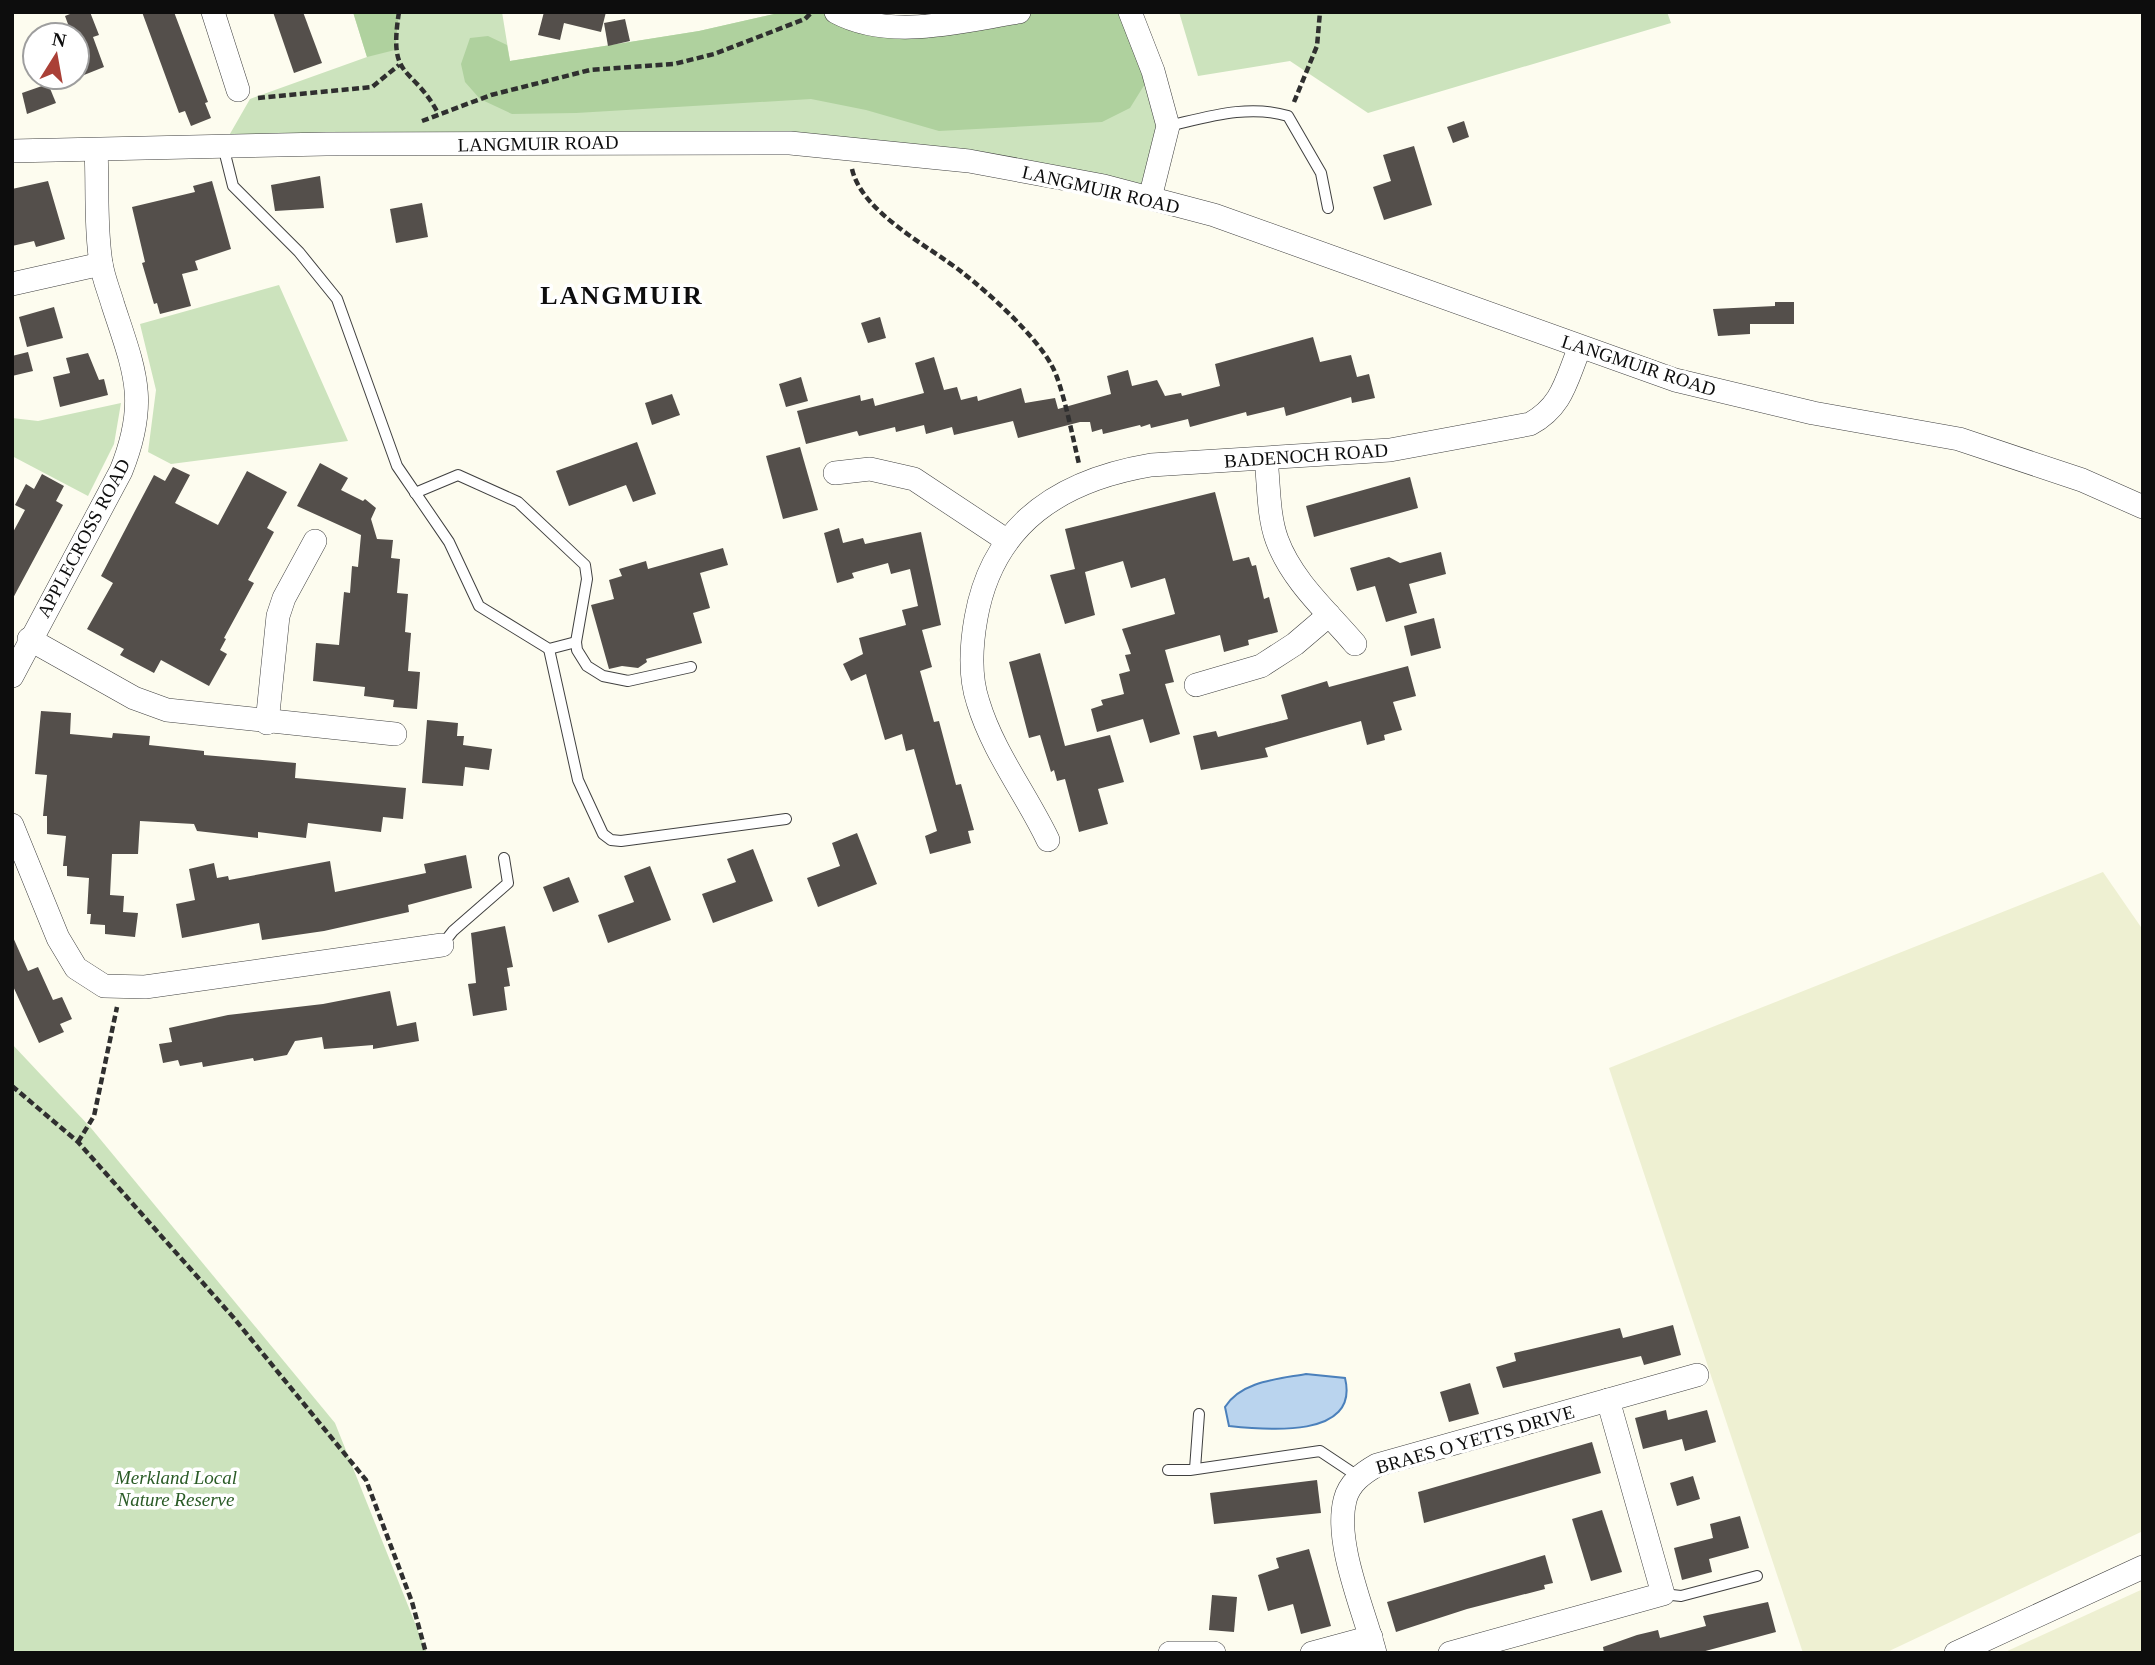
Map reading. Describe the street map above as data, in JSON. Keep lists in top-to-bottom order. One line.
{"streets":{"street":["LANGMUIR ROAD","BADENOCH ROAD","APPLECROSS ROAD","BRAES O YETTS DRIVE"]},"crossings":[["LANGMUIR ROAD","BADENOCH ROAD"],["LANGMUIR ROAD","APPLECROSS ROAD"]],"districts":["LANGMUIR"],"parks":["Merkland Local Nature Reserve"],"north":"top"}
